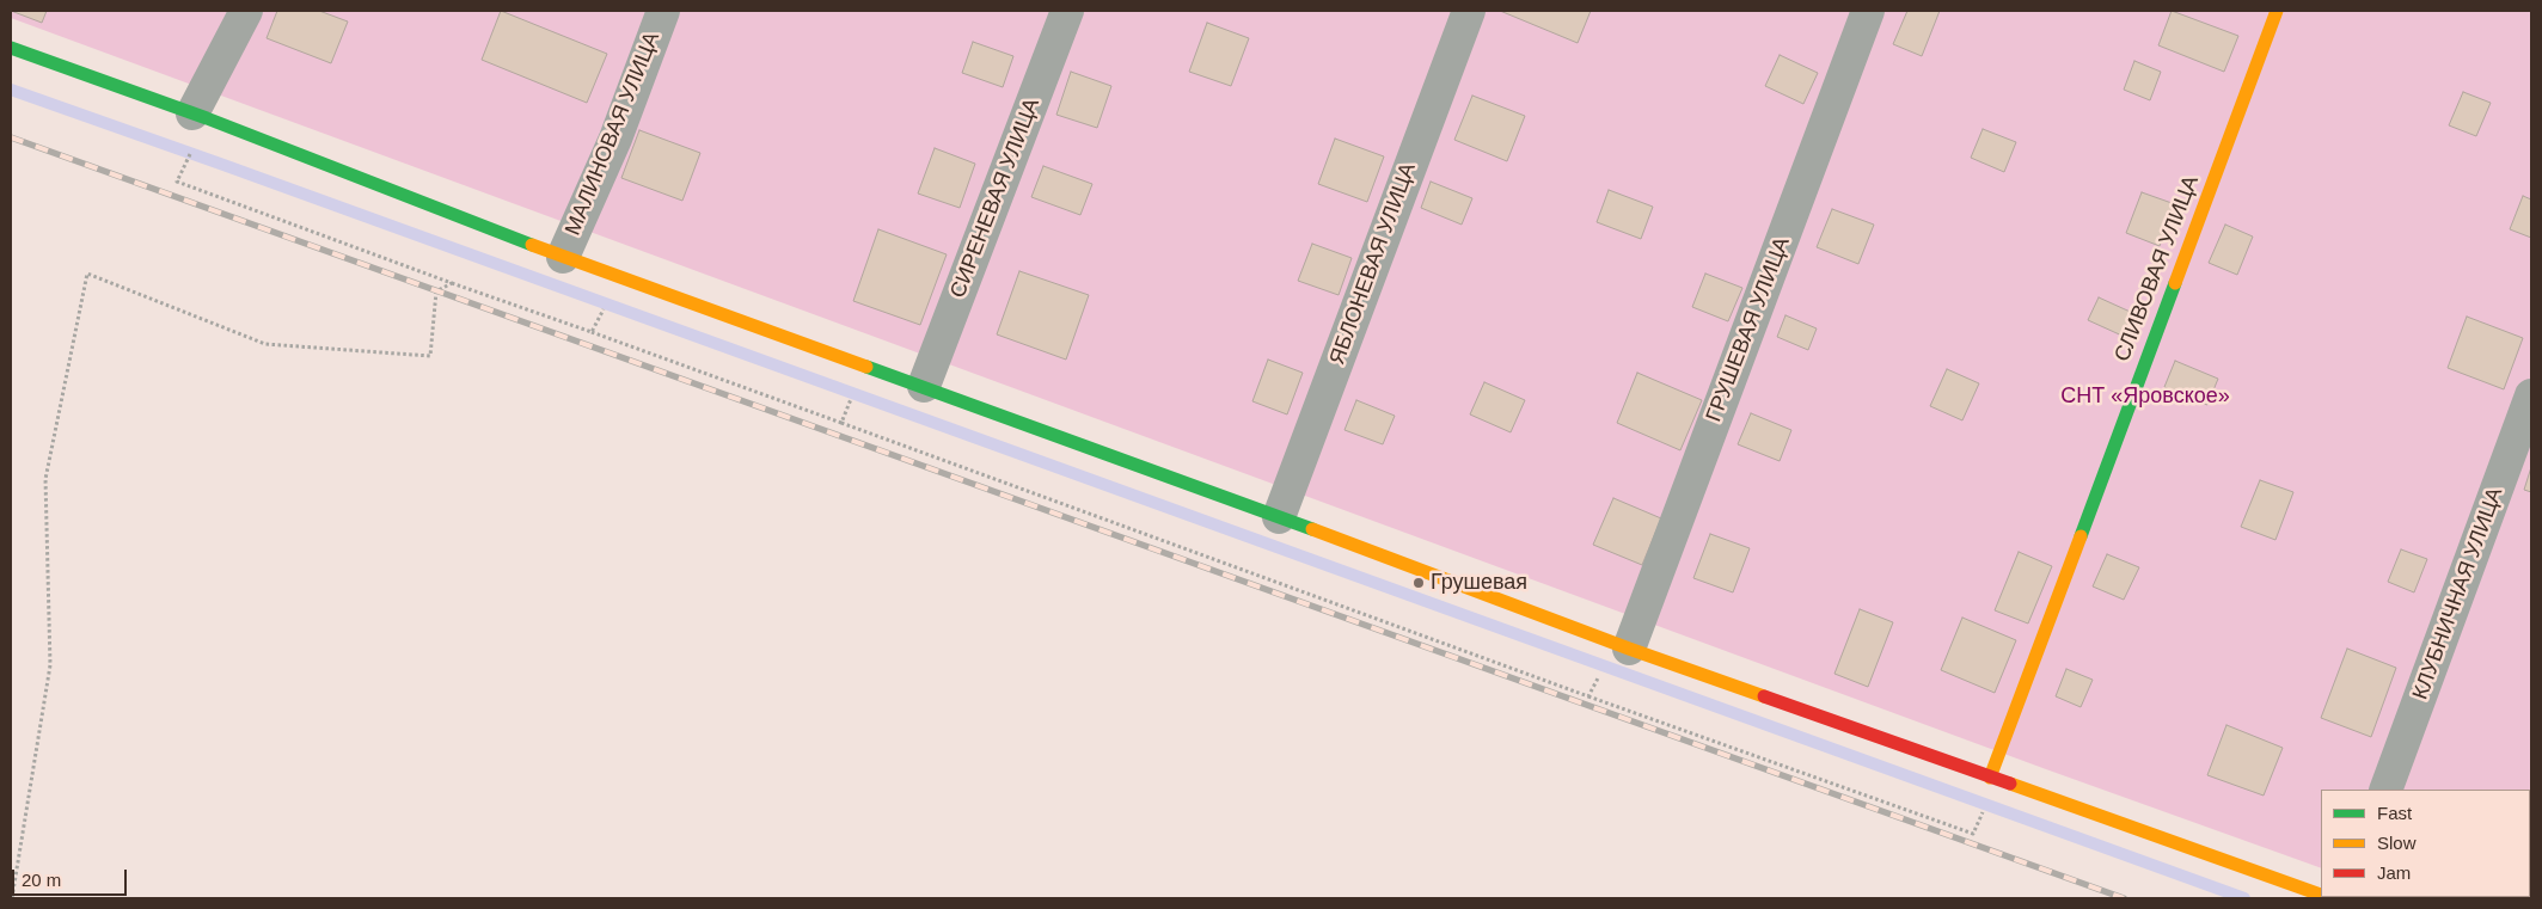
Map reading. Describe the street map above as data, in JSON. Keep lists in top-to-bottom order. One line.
{"streets":{"street":["МАЛИНОВАЯ УЛИЦА","СИРЕНЕВАЯ УЛИЦА","ЯБЛОНЕВАЯ УЛИЦА","СЛИВОВАЯ УЛИЦА","ГРУШЕВАЯ УЛИЦА","КЛУБНИЧНАЯ УЛИЦА"]},"parks":["СНТ «Яровское»"],"places":["Грушевая"],"legend":["Fast","Slow","Jam"],"scale_bar":"20 m"}
